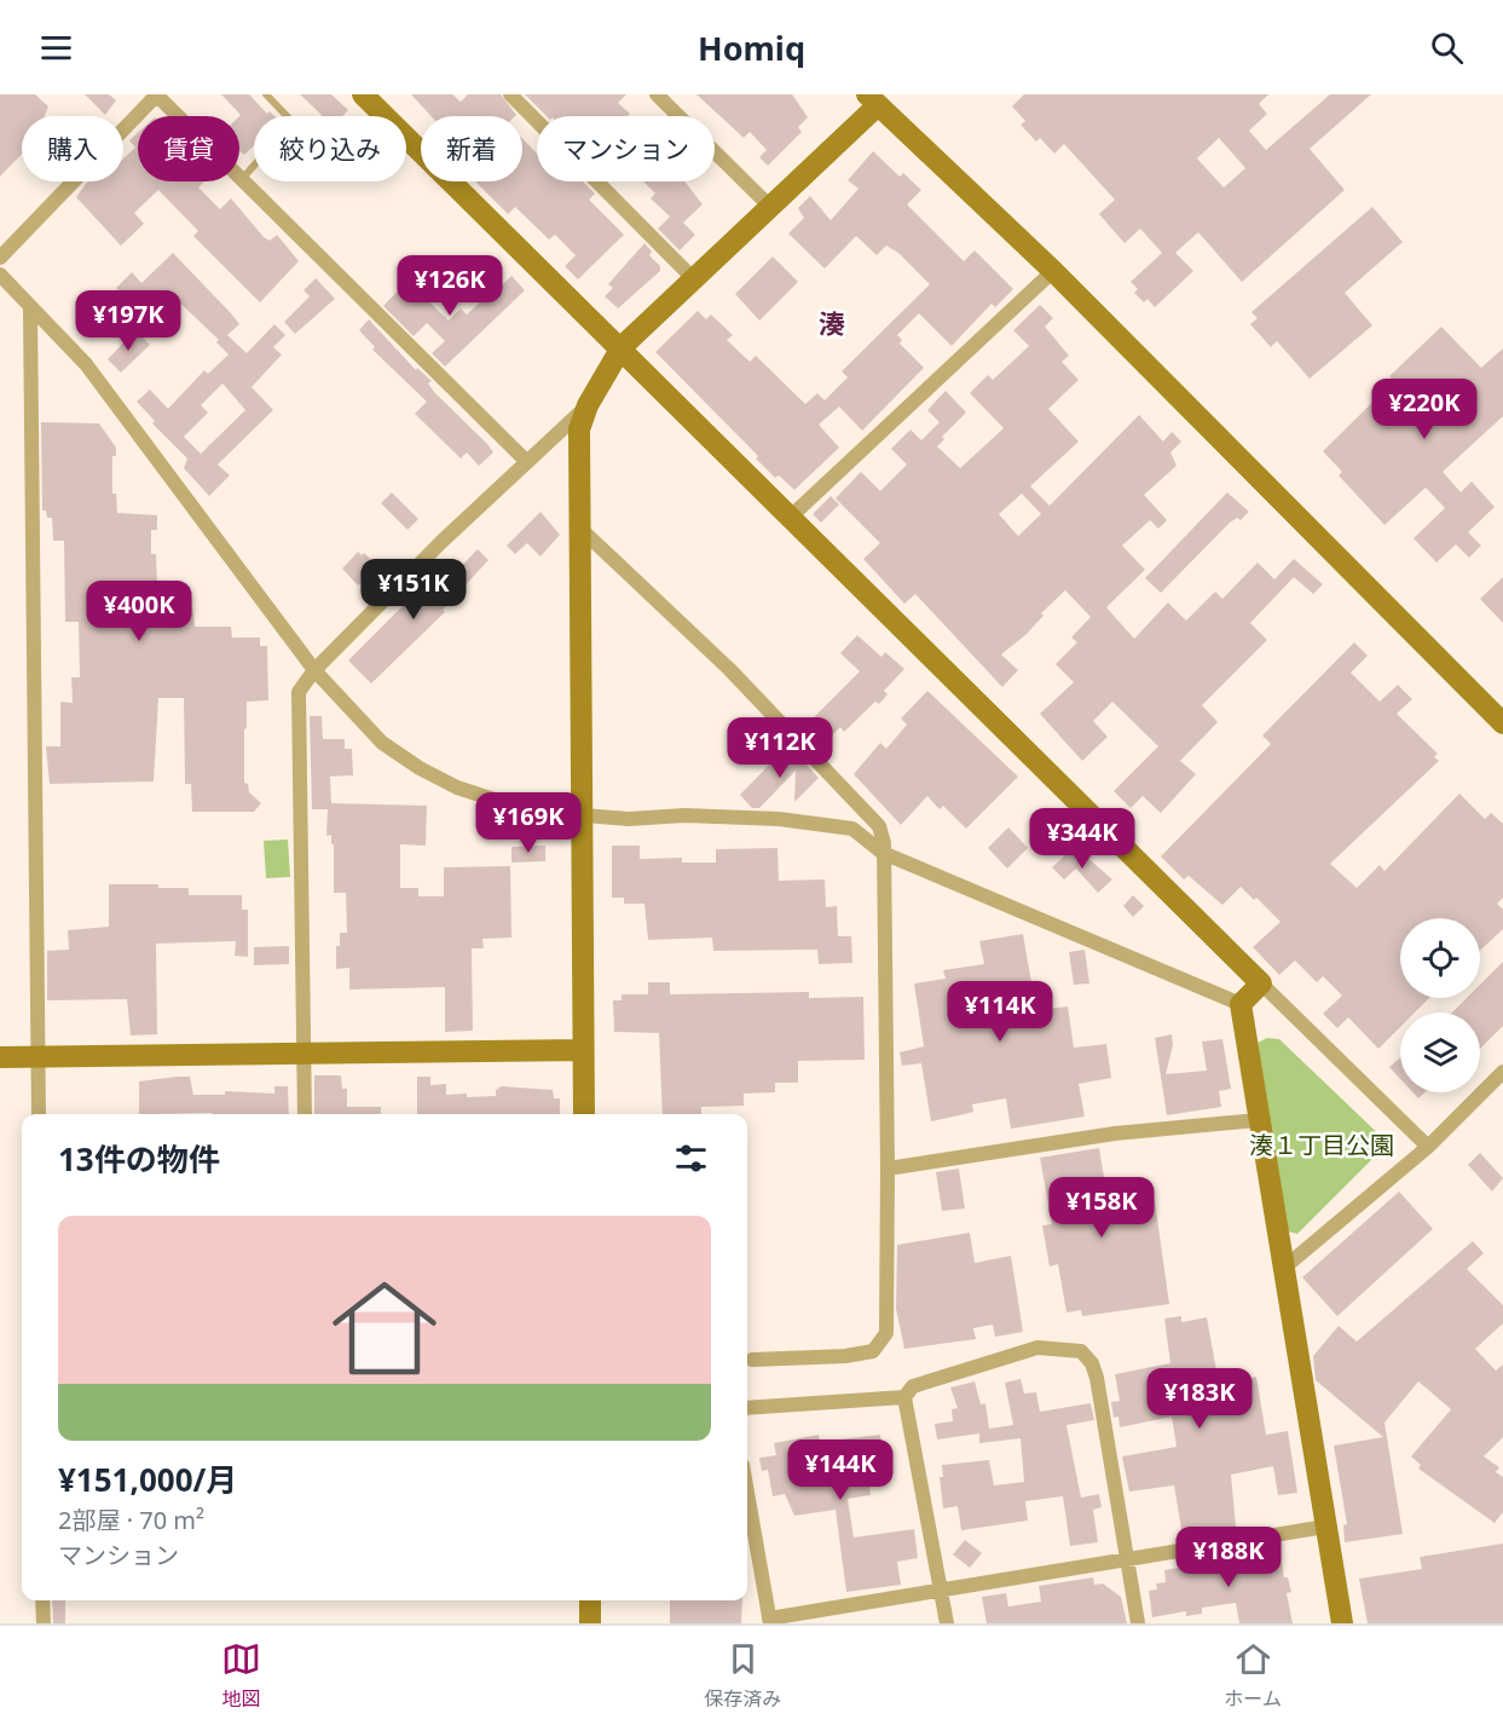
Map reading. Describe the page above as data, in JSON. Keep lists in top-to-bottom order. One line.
{"districts":["湊"],"parks":["湊１丁目公園"],"page":{"header":"Homiq","chip":["購入","賃貸","絞り込み","新着","マンション"],"price":["¥126K","¥197K","¥220K","¥151K","¥400K","¥112K","¥169K","¥344K","¥114K","¥158K","¥183K","¥144K","¥188K"],"heading":"13件の物件","list":[{"name":"¥151,000/月","note":"2部屋 · 70 m² · マンション"}],"tabs":["地図","保存済み","ホーム"]}}
